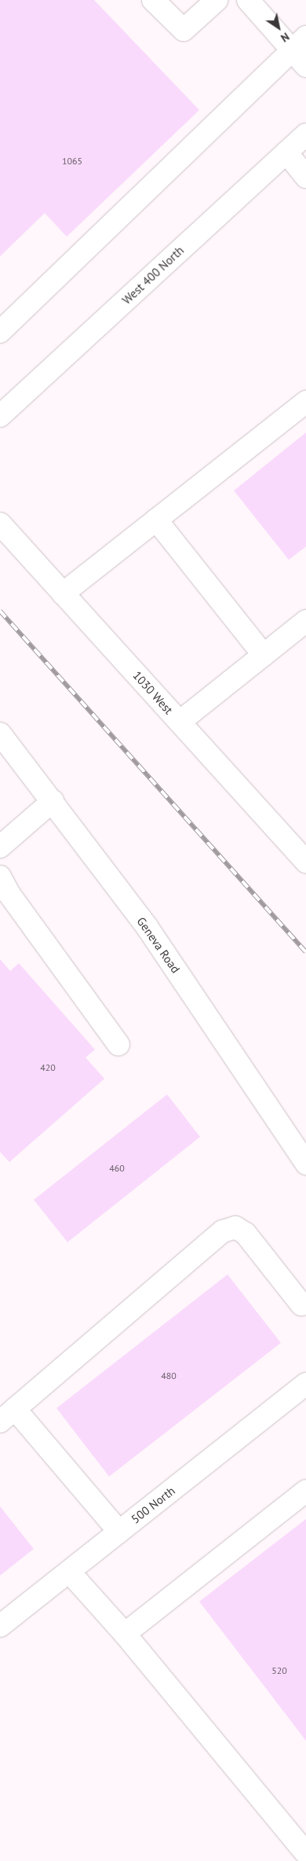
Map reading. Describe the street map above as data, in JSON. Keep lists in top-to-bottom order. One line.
{"streets":{"street":["West 400 North","1030 West","Geneva Road","500 North"]},"house_numbers":["1065","420","460","480","520"],"north":"bottom right"}
